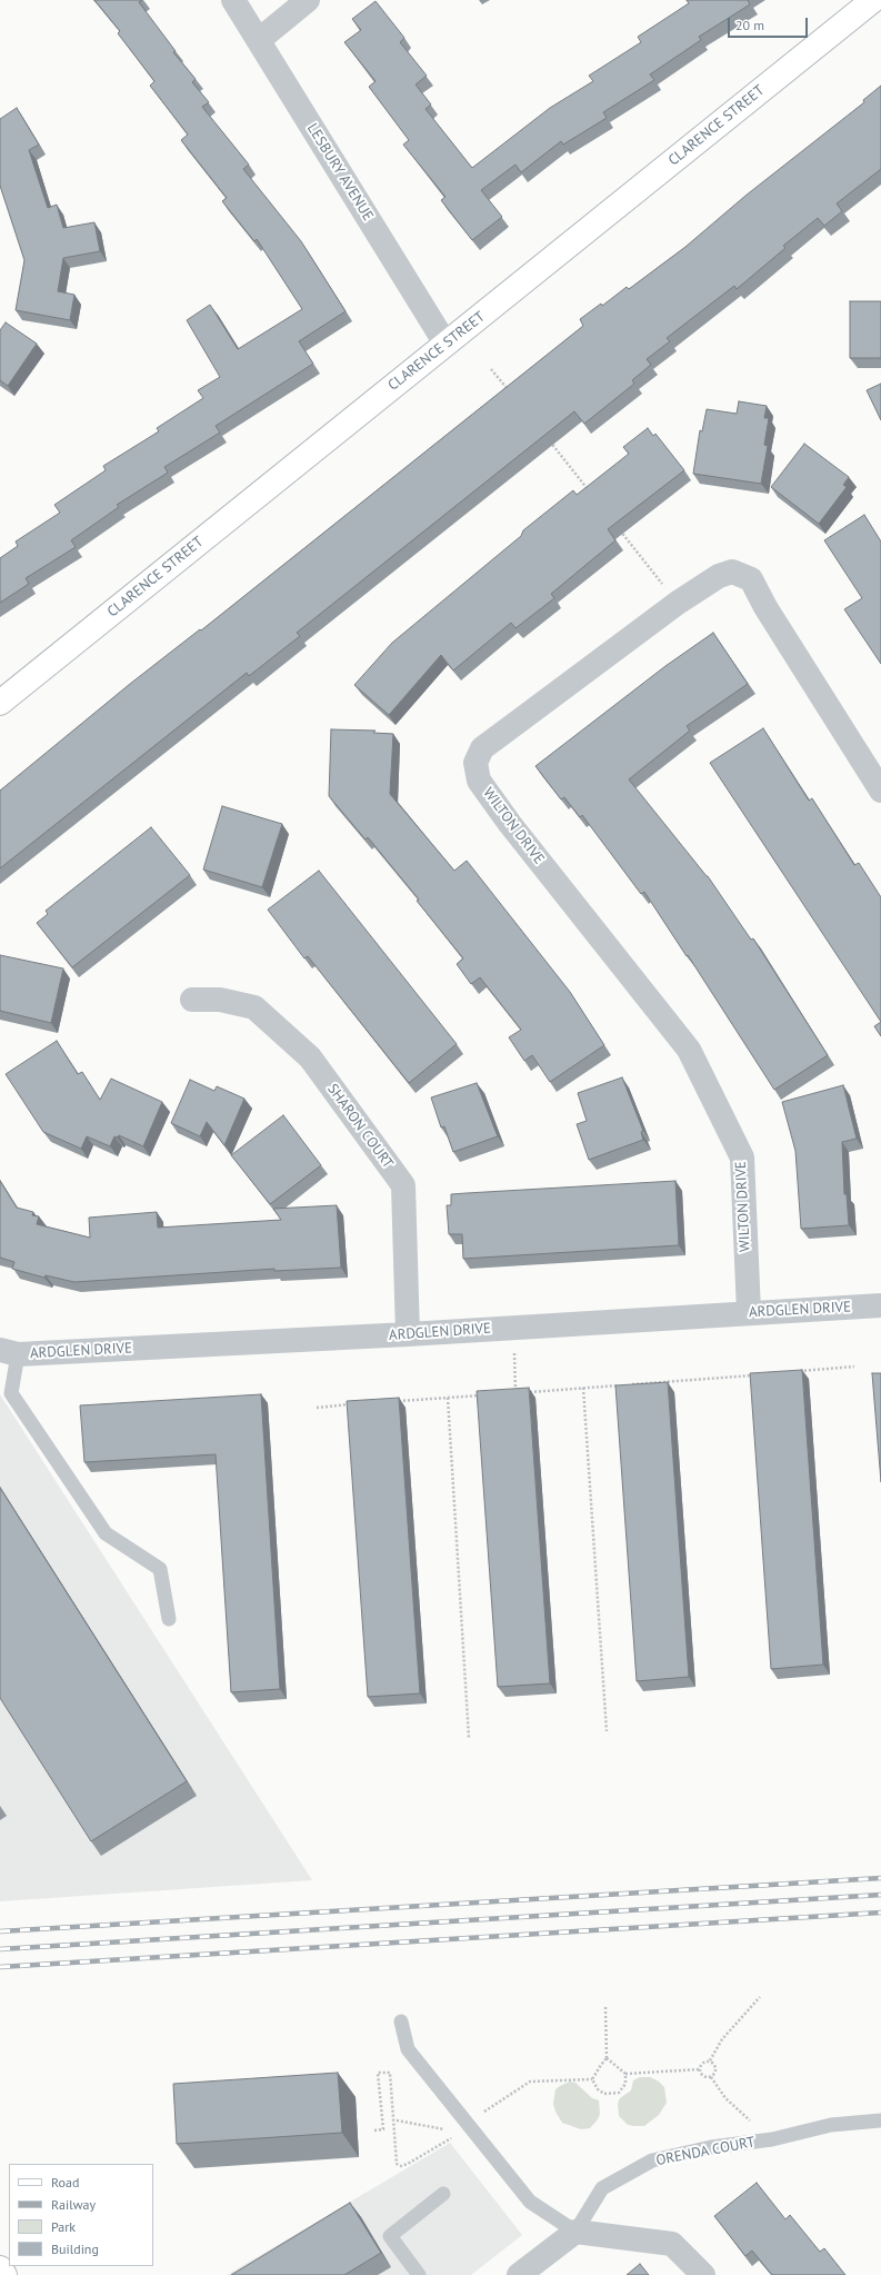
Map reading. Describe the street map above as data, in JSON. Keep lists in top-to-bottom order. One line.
{"streets":{"street":["CLARENCE STREET","LESBURY AVENUE","WILTON DRIVE","SHARON COURT","ARDGLEN DRIVE","ORENDA COURT"]},"crossings":[["CLARENCE STREET","LESBURY AVENUE"],["WILTON DRIVE","ARDGLEN DRIVE"],["SHARON COURT","ARDGLEN DRIVE"]],"legend":["Road","Railway","Park","Building"],"scale_bar":"20 m"}
